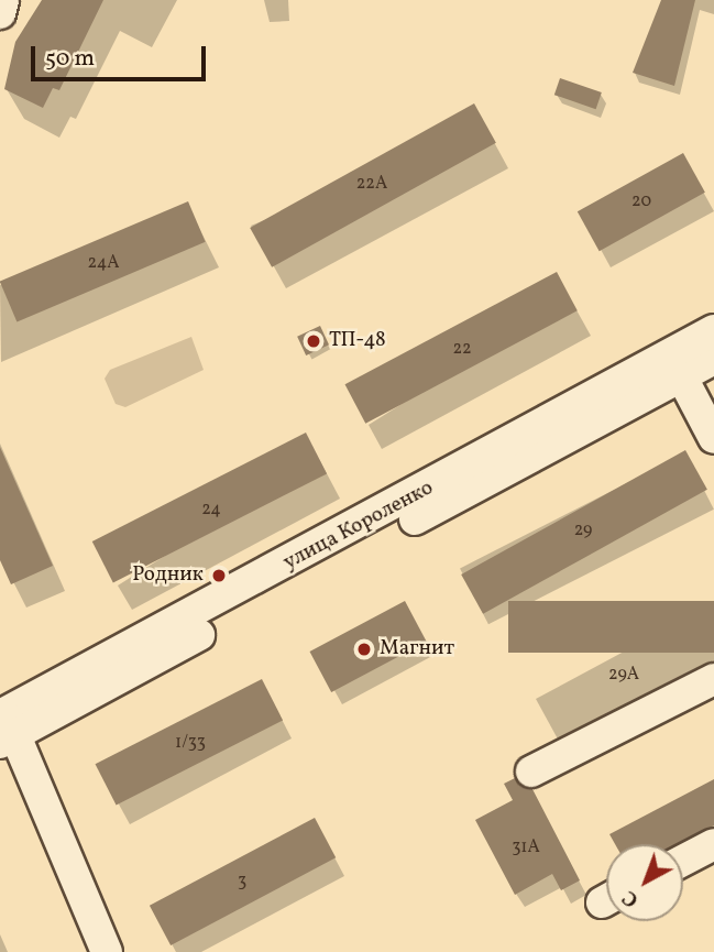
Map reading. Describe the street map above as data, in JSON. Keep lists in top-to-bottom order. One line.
{"streets":{"street":["улица Короленко"]},"places":["ТП-48","Родник","Магнит"],"house_numbers":["22А","20","24А","22","24","29","29А","1/33","31А","3"],"scale_bar":"50 m","north":"bottom left"}
